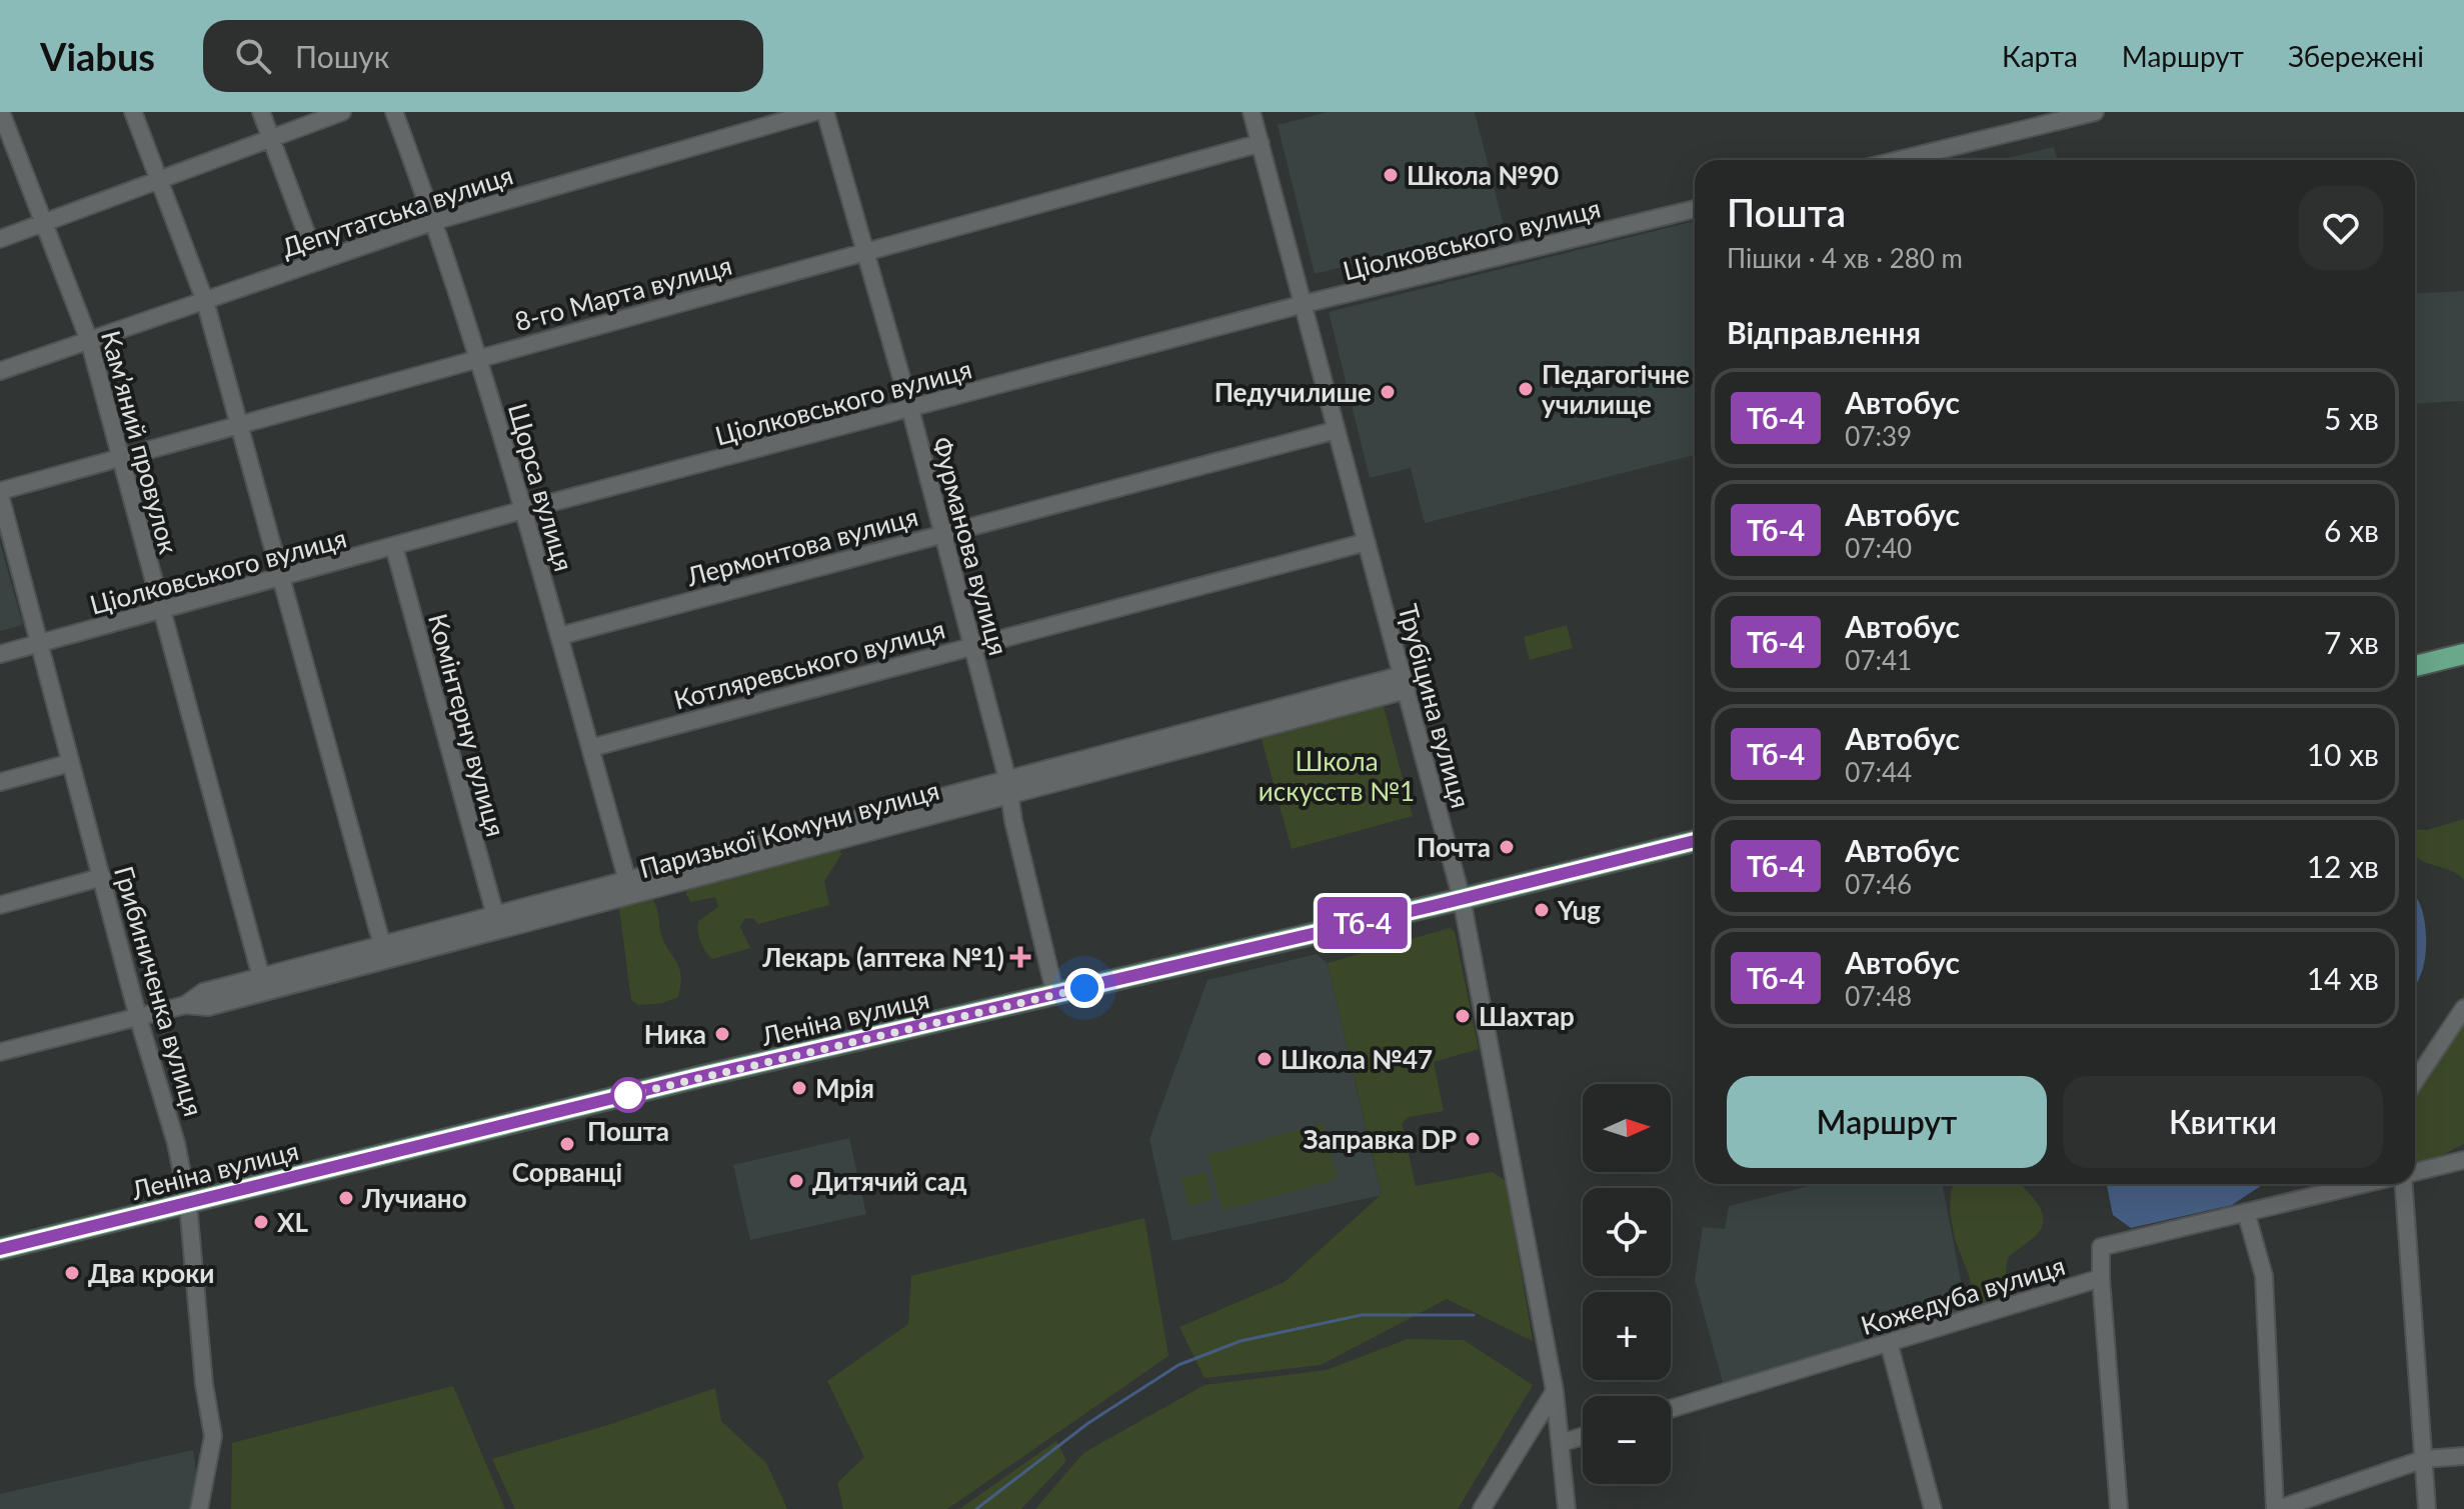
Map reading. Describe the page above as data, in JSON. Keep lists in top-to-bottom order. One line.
{"streets":{"main road":["Леніна вулиця"],"street":["Депутатська вулиця","Ціолковського вулиця","8-го Марта вулиця","Кам’яний провулок","Щорса вулиця","Лермонтова вулиця","Фурманова вулиця","Котляревського вулиця","Трубіцина вулиця","Комінтерну вулиця","Паризької Комуни вулиця","Грибиниченка вулиця","Кожедуба вулиця"]},"crossings":[["Депутатська вулиця","Кам’яний провулок"],["Депутатська вулиця","Щорса вулиця"],["Ціолковського вулиця","Кам’яний провулок"],["Ціолковського вулиця","Щорса вулиця"],["Ціолковського вулиця","Фурманова вулиця"],["Ціолковського вулиця","Трубіцина вулиця"],["Ціолковського вулиця","Комінтерну вулиця"],["Ціолковського вулиця","Грибиниченка вулиця"],["8-го Марта вулиця","Кам’яний провулок"],["8-го Марта вулиця","Щорса вулиця"],["8-го Марта вулиця","Фурманова вулиця"],["8-го Марта вулиця","Трубіцина вулиця"],["8-го Марта вулиця","Грибиниченка вулиця"],["Кам’яний провулок","Паризької Комуни вулиця"],["Щорса вулиця","Лермонтова вулиця"],["Щорса вулиця","Котляревського вулиця"],["Щорса вулиця","Паризької Комуни вулиця"],["Лермонтова вулиця","Фурманова вулиця"],["Лермонтова вулиця","Трубіцина вулиця"],["Фурманова вулиця","Котляревського вулиця"],["Фурманова вулиця","Паризької Комуни вулиця"],["Фурманова вулиця","Леніна вулиця"],["Котляревського вулиця","Трубіцина вулиця"],["Трубіцина вулиця","Паризької Комуни вулиця"],["Трубіцина вулиця","Леніна вулиця"],["Комінтерну вулиця","Паризької Комуни вулиця"],["Паризької Комуни вулиця","Грибиниченка вулиця"],["Грибиниченка вулиця","Леніна вулиця"]],"parks":["Школа искусств №1"],"places":{"other":["Школа №90","Педагогічне училище","Педучилише","Почта","Yug","Шахтар","Ника","Школа №47","Мрія","Пошта","Заправка DP","Сорванці","Дитячий сад","Лучиано","XL","Два кроки"],"health":["Лекарь (аптека №1)"]},"lines":["bus line Тб-4"],"north":"right","page":{"header":"Viabus","search":"Пошук","nav":["Карта","Маршрут","Збережені"],"on_map":"Тб-4","heading":[["Пошта","Пішки · 4 хв · 280 m"],"Відправлення"],"list":[{"mark":"Тб-4","name":"Автобус","note":"07:39","value":"5 хв"},{"mark":"Тб-4","name":"Автобус","note":"07:40","value":"6 хв"},{"mark":"Тб-4","name":"Автобус","note":"07:41","value":"7 хв"},{"mark":"Тб-4","name":"Автобус","note":"07:44","value":"10 хв"},{"mark":"Тб-4","name":"Автобус","note":"07:46","value":"12 хв"},{"mark":"Тб-4","name":"Автобус","note":"07:48","value":"14 хв"}],"buttons":["Маршрут","Квитки"],"map_buttons":["+","−"]}}
